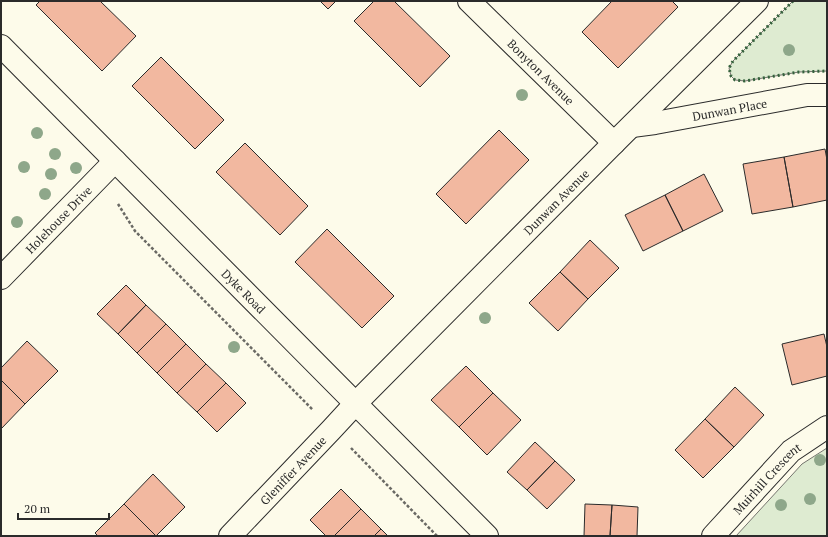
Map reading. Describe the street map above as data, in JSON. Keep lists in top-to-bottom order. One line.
{"streets":{"street":["Bonyton Avenue","Dunwan Place","Dunwan Avenue","Holehouse Drive","Dyke Road","Gleniffer Avenue","Muirhill Crescent"]},"crossings":[["Bonyton Avenue","Dunwan Avenue"],["Dunwan Place","Dunwan Avenue"],["Dunwan Avenue","Dyke Road"],["Dunwan Avenue","Gleniffer Avenue"],["Holehouse Drive","Dyke Road"],["Dyke Road","Gleniffer Avenue"]],"scale_bar":"20 m"}
